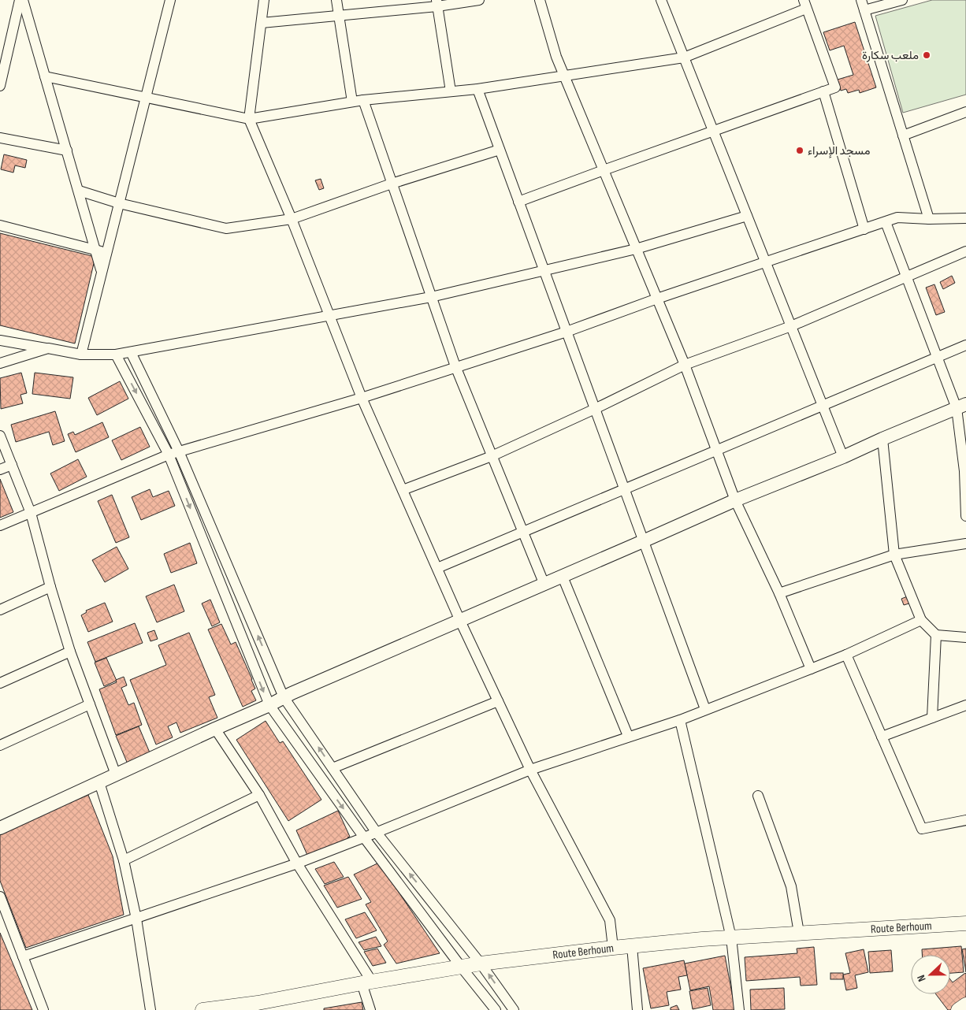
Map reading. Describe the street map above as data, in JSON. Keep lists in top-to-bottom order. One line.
{"streets":{"main road":["Route Berhoum"]},"places":["ملعب سكارة","مسجد الإسراء"],"north":"left"}
